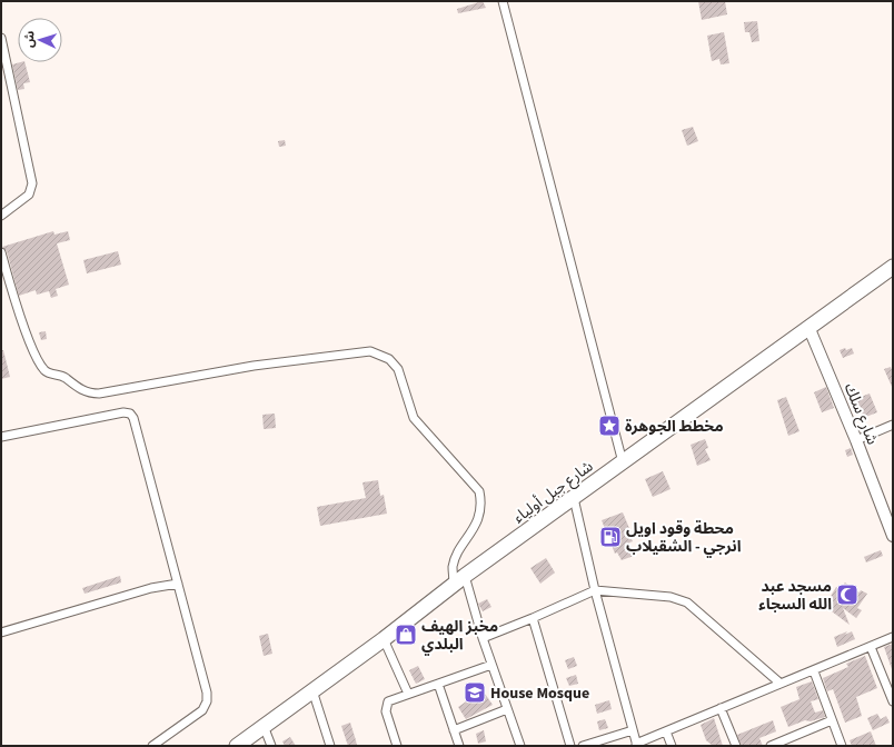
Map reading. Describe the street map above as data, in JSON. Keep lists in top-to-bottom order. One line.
{"streets":{"highway":["شارع جبل أولياء"],"street":["شارع سلك"]},"crossings":[["شارع سلك","شارع جبل أولياء"]],"places":{"place":["مخطط الجوهرة"],"fuel station":["محطة وقود اويل انرجي - الشقيلاب"],"mosque":["مسجد عبد الله السجاء"],"shop":["مخبز الهيف البلدي"],"school or university":["House Mosque"]},"north":"left"}
